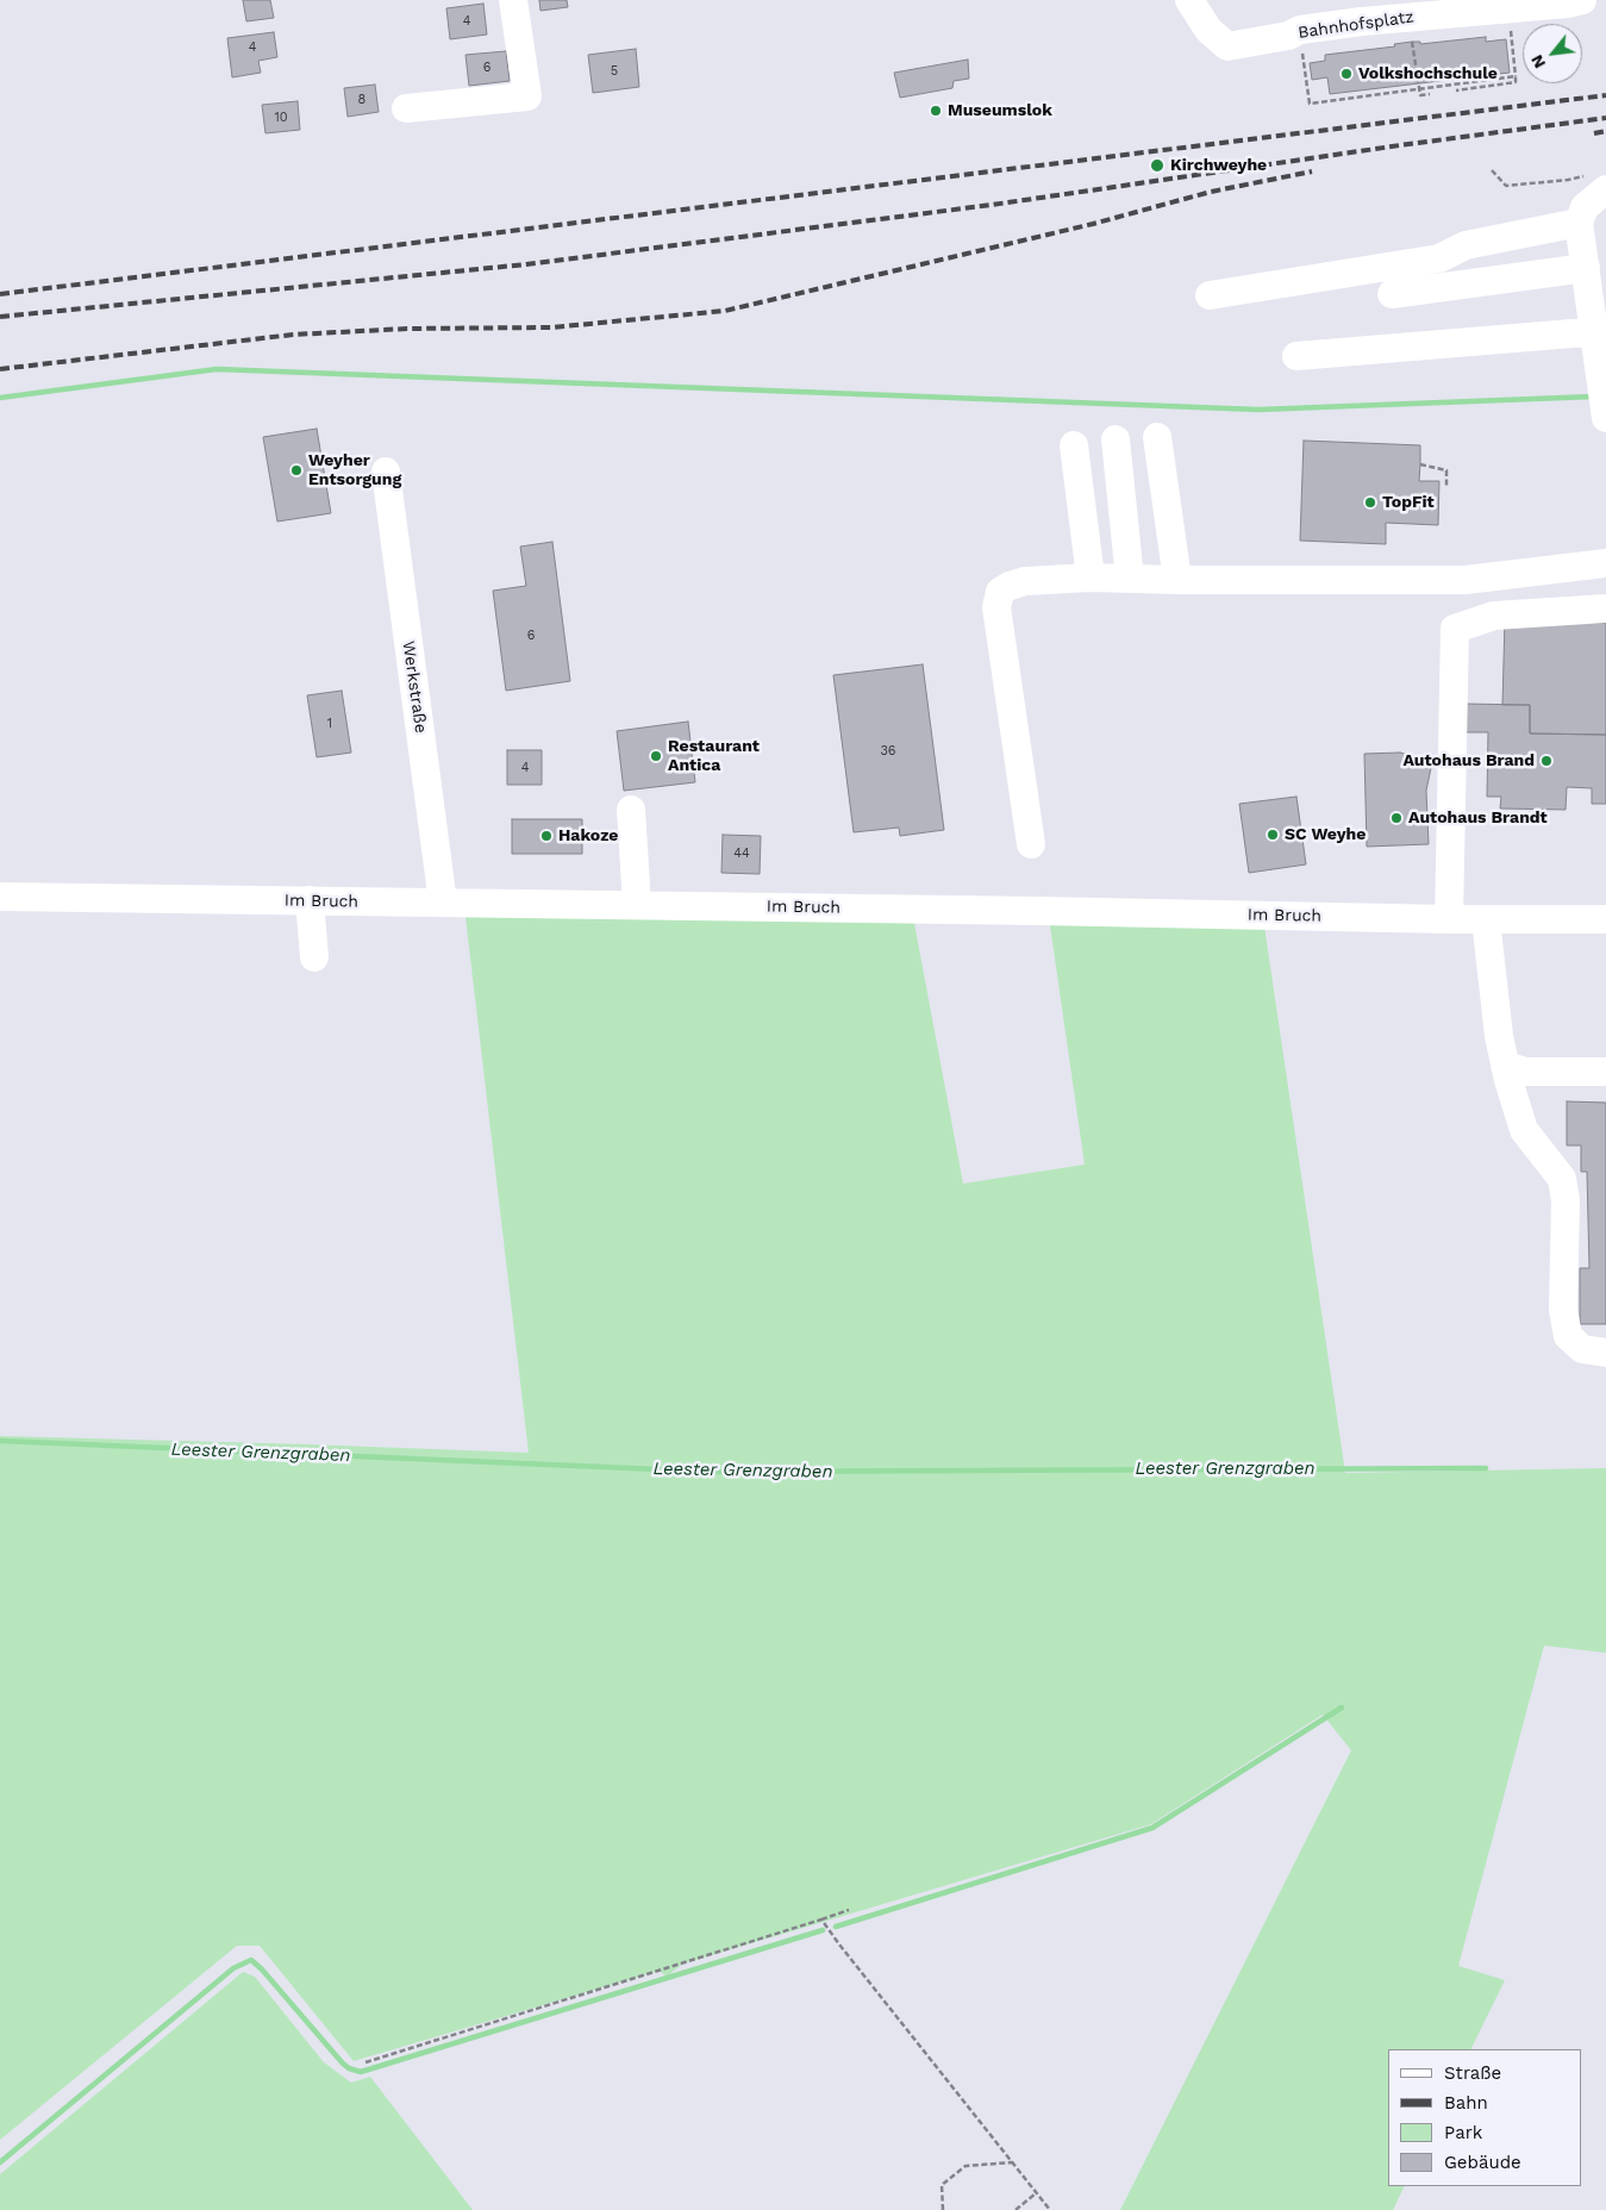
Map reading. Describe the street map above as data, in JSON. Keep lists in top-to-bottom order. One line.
{"streets":{"street":["Bahnhofsplatz","Werkstraße","Im Bruch"]},"crossings":[["Werkstraße","Im Bruch"]],"water":["Leester Grenzgraben"],"places":["Volkshochschule","Museumslok","Kirchweyhe","Weyher Entsorgung","TopFit","Restaurant Antica","Autohaus Brand","Autohaus Brandt","SC Weyhe","Hakoze"],"house_numbers":["4","4","6","5","8","10","6","1","36","4","44"],"legend":["Straße","Bahn","Park","Gebäude"],"north":"bottom left"}
